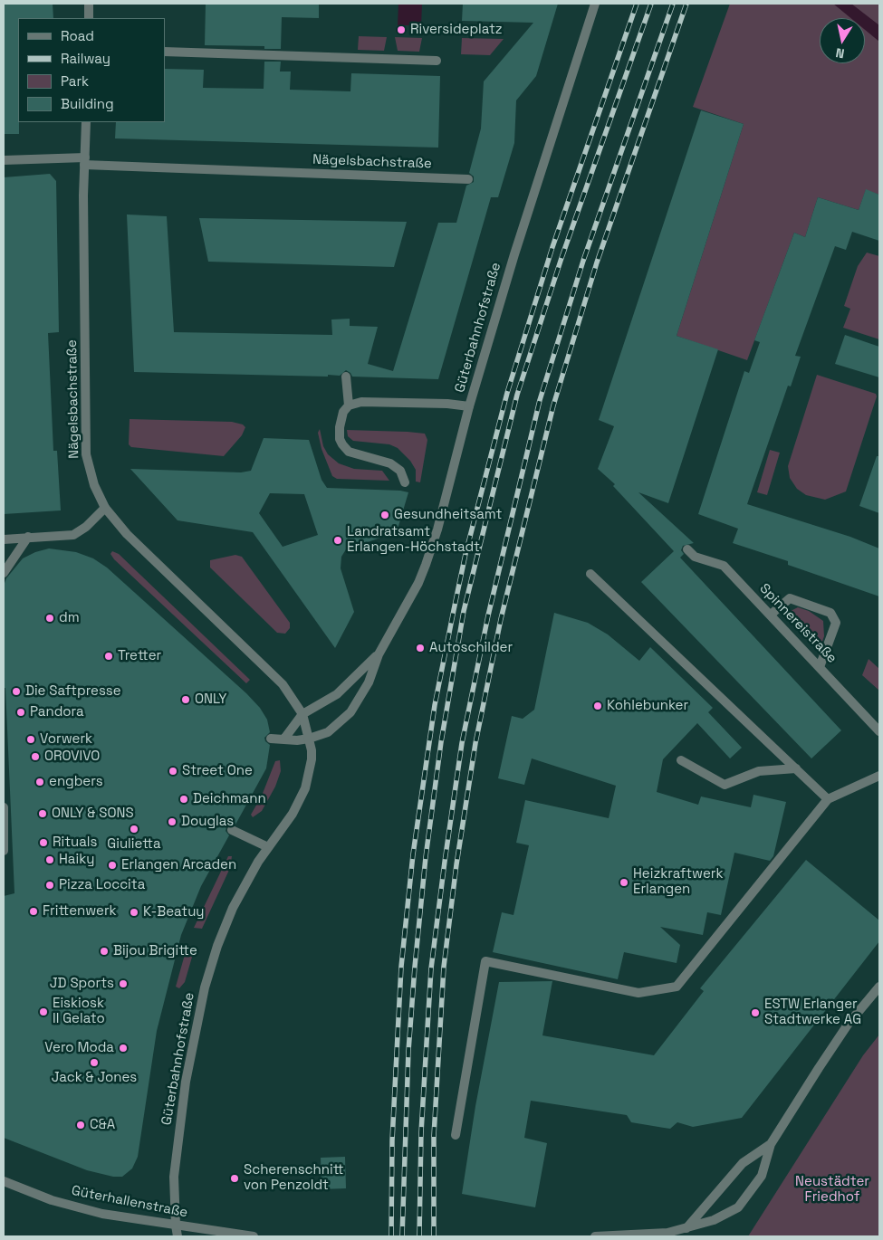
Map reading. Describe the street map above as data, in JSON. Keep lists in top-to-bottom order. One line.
{"streets":{"street":["Nägelsbachstraße","Güterbahnhofstraße","Spinnereistraße","Güterhallenstraße"]},"crossings":[["Nägelsbachstraße","Güterbahnhofstraße"],["Güterbahnhofstraße","Güterhallenstraße"]],"parks":["Neustädter Friedhof"],"places":["Riversideplatz","Gesundheitsamt","Landratsamt Erlangen-Höchstadt","dm","Autoschilder","Tretter","Die Saftpresse","ONLY","Kohlebunker","Pandora","Vorwerk","OROVIVO","Street One","engbers","Deichmann","ONLY & SONS","Douglas","Giulietta","Rituals","Haiky","Erlangen Arcaden","Heizkraftwerk Erlangen","Pizza Loccita","Frittenwerk","K-Beatuy","Bijou Brigitte","JD Sports","Eiskiosk II Gelato","ESTW Erlanger Stadtwerke AG","Vero Moda","Jack & Jones","C&A","Scherenschnitt von Penzoldt"],"legend":["Road","Railway","Park","Building"],"north":"bottom"}
